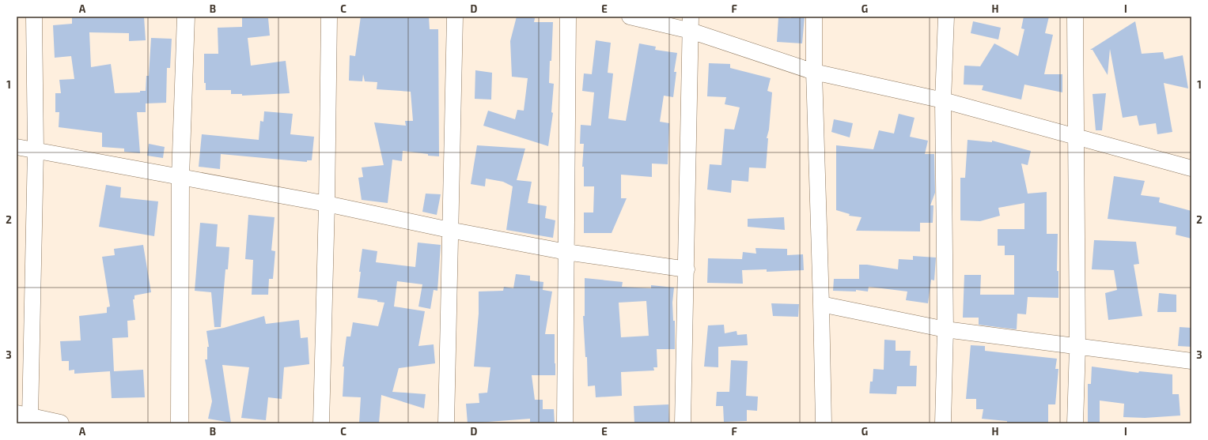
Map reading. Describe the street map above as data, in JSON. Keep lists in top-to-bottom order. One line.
{"grid":{"columns":["A","B","C","D","E","F","G","H","I"],"rows":["1","2","3"]}}
